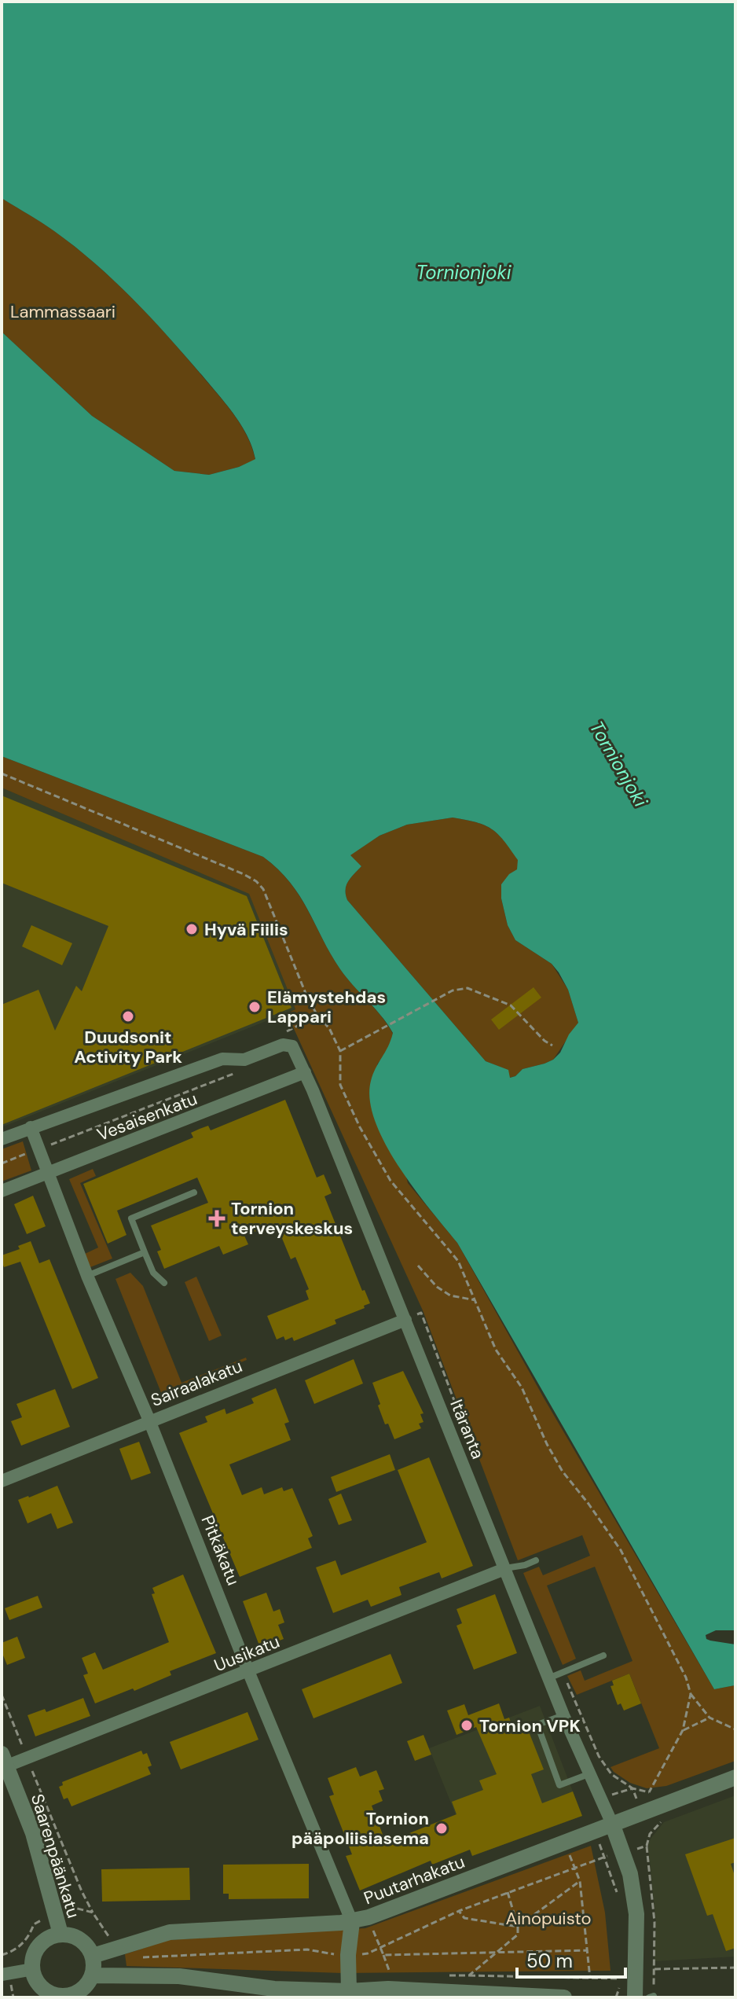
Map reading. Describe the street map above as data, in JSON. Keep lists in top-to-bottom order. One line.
{"streets":{"street":["Vesaisenkatu","Sairaalakatu","Itäranta","Pitkäkatu","Uusikatu","Saarenpäänkatu","Puutarhakatu"]},"crossings":[["Vesaisenkatu","Itäranta"],["Vesaisenkatu","Pitkäkatu"],["Sairaalakatu","Itäranta"],["Sairaalakatu","Pitkäkatu"],["Itäranta","Uusikatu"],["Itäranta","Puutarhakatu"],["Pitkäkatu","Uusikatu"],["Pitkäkatu","Puutarhakatu"],["Uusikatu","Saarenpäänkatu"],["Saarenpäänkatu","Puutarhakatu"]],"water":["Tornionjoki"],"parks":["Lammassaari","Ainopuisto"],"places":{"other":["Hyvä Fiilis","Elämystehdas Lappari","Duudsonit Activity Park","Tornion VPK","Tornion pääpoliisiasema"],"health":["Tornion terveyskeskus"]},"scale_bar":"50 m"}
